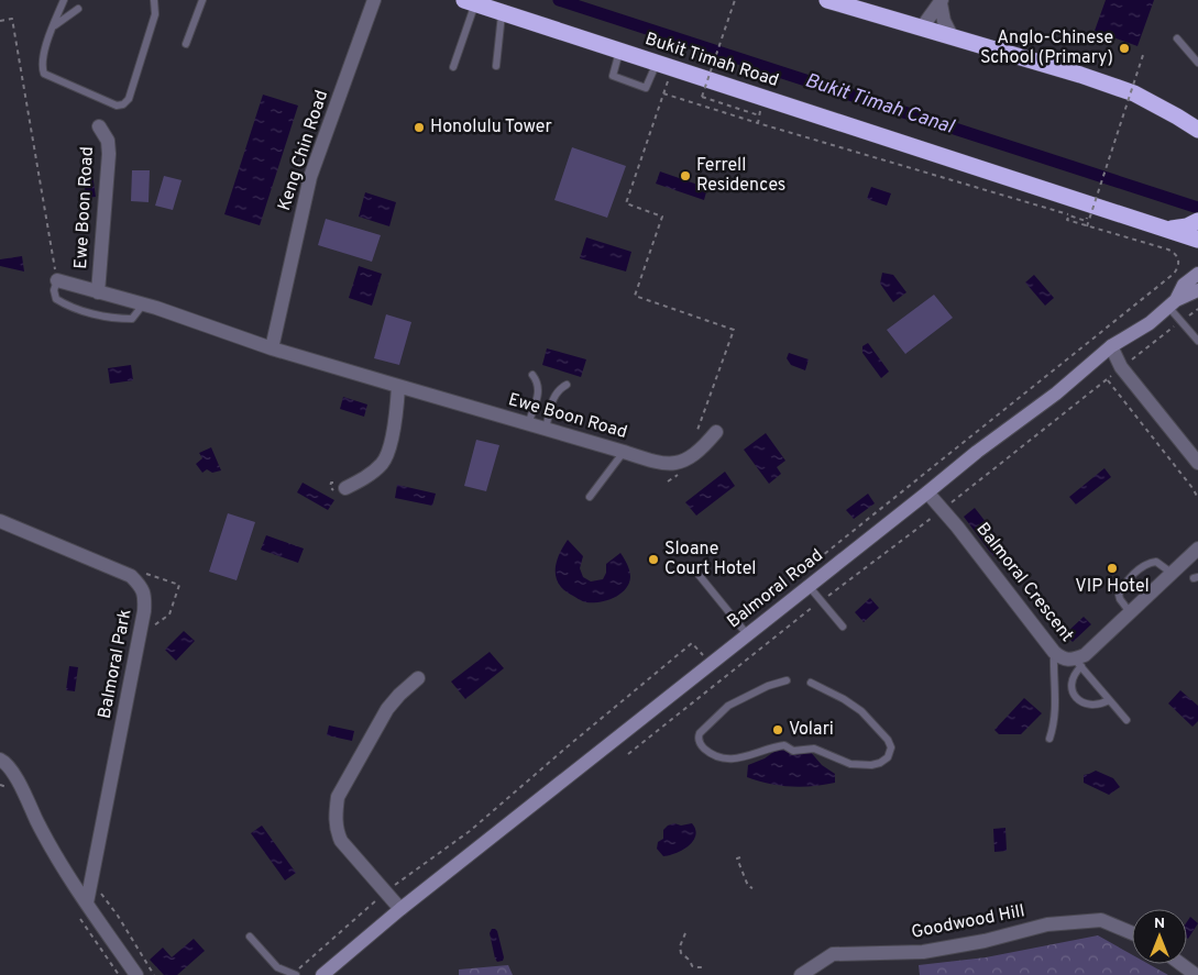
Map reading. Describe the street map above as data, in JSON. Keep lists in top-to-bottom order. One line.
{"streets":{"highway":["Bukit Timah Road"],"street":["Keng Chin Road","Ewe Boon Road","Balmoral Crescent","Balmoral Road","Balmoral Park","Goodwood Hill"]},"crossings":[["Keng Chin Road","Ewe Boon Road"],["Balmoral Crescent","Balmoral Road"]],"water":["Bukit Timah Canal"],"places":["Anglo-Chinese School (Primary)","Honolulu Tower","Ferrell Residences","Sloane Court Hotel","VIP Hotel","Volari"],"north":"top"}
